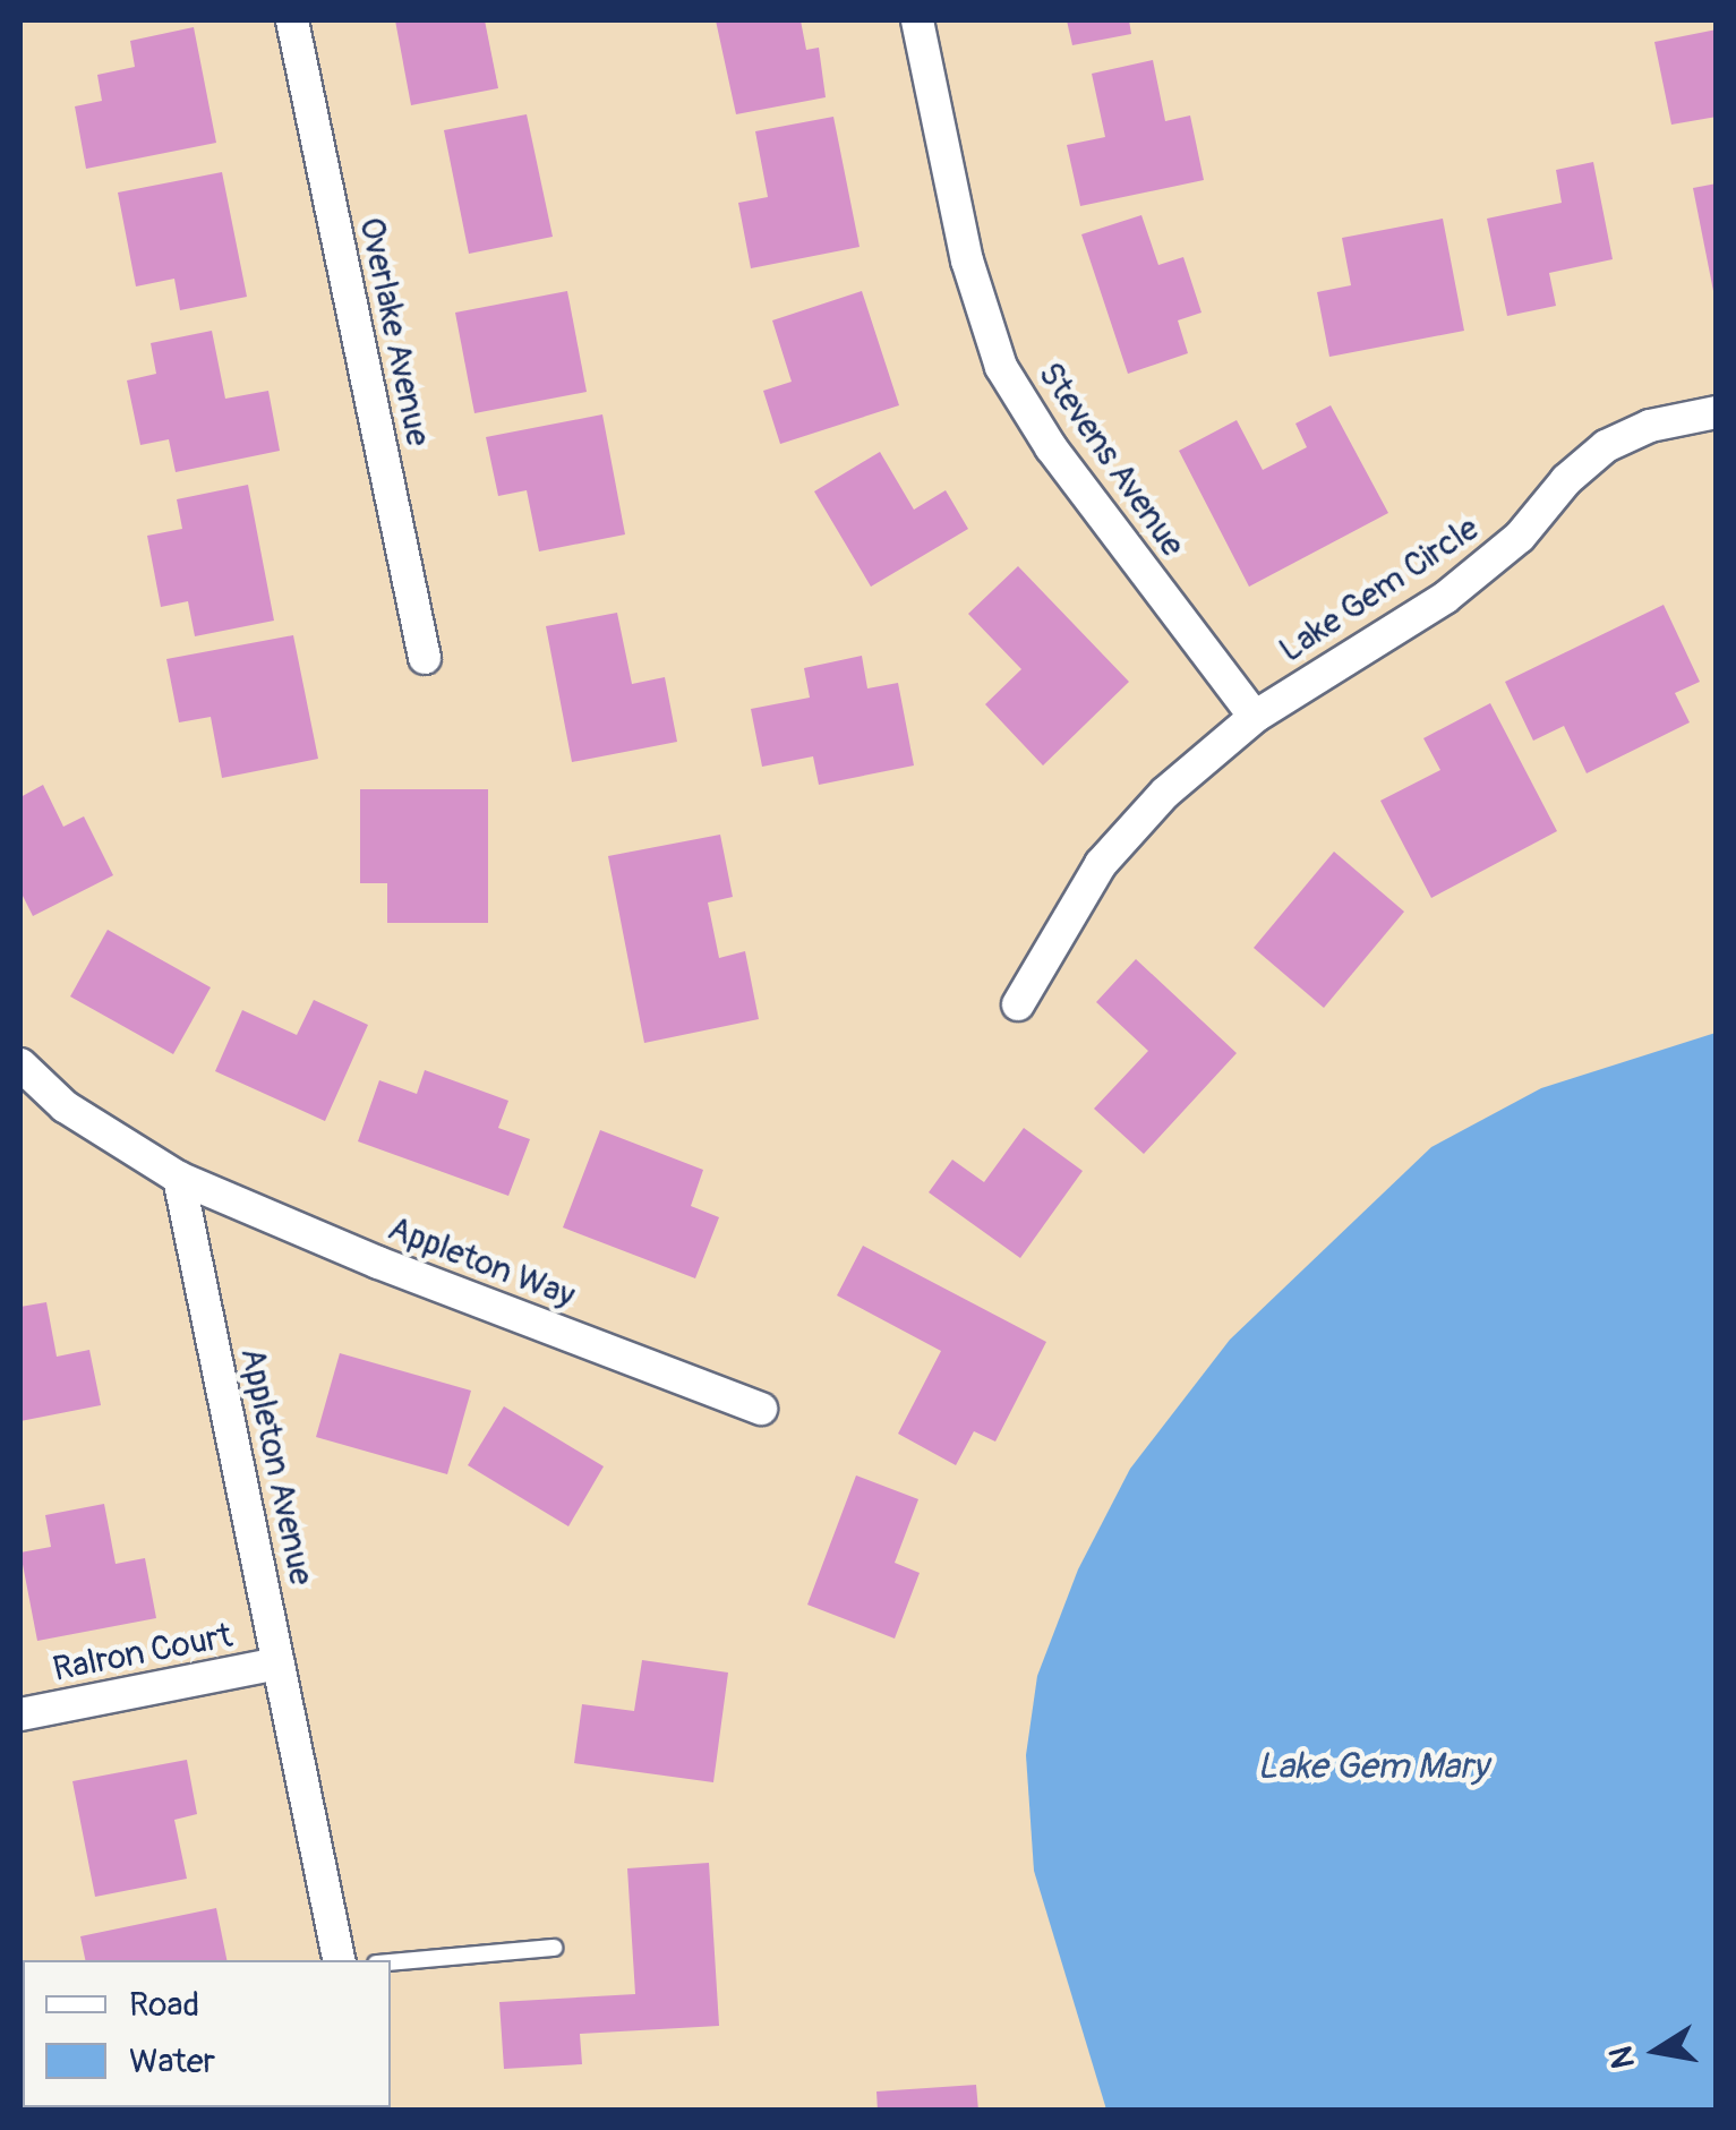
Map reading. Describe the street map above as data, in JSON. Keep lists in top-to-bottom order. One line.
{"streets":{"street":["Overlake Avenue","Stevens Avenue","Lake Gem Circle","Appleton Way","Appleton Avenue","Ralron Court"]},"crossings":[["Stevens Avenue","Lake Gem Circle"],["Appleton Way","Appleton Avenue"],["Appleton Avenue","Ralron Court"]],"water":["Lake Gem Mary"],"legend":["Road","Water"],"north":"left"}
